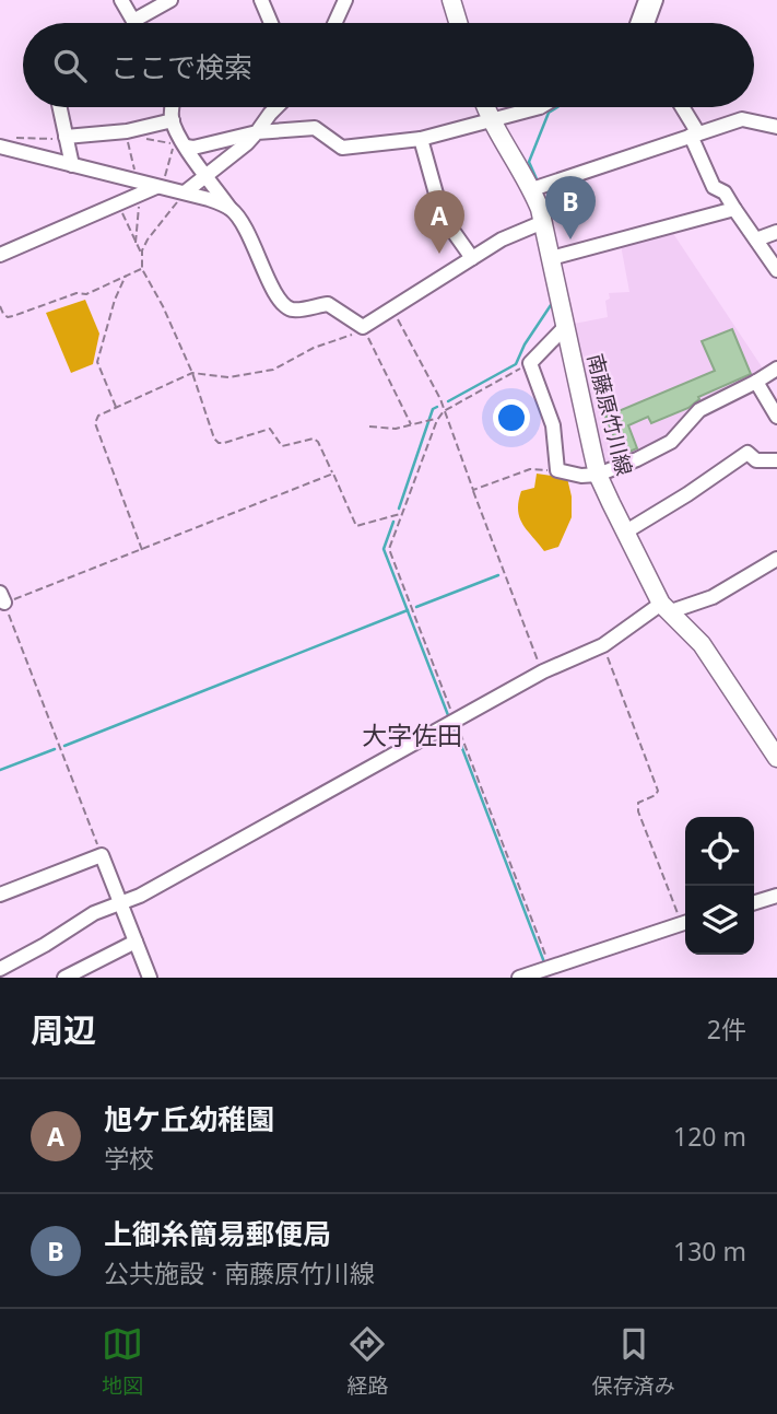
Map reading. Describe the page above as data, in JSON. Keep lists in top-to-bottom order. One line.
{"streets":{"main road":["南藤原竹川線"]},"districts":["大字佐田"],"page":{"search":"ここで検索","pins":["B","A"],"heading":["周辺","2件"],"list":[{"mark":"A","name":"旭ケ丘幼稚園","note":"学校","value":"120 m"},{"mark":"B","name":"上御糸簡易郵便局","note":"公共施設 · 南藤原竹川線","value":"130 m"}],"nav":["地図","経路","保存済み"]}}
